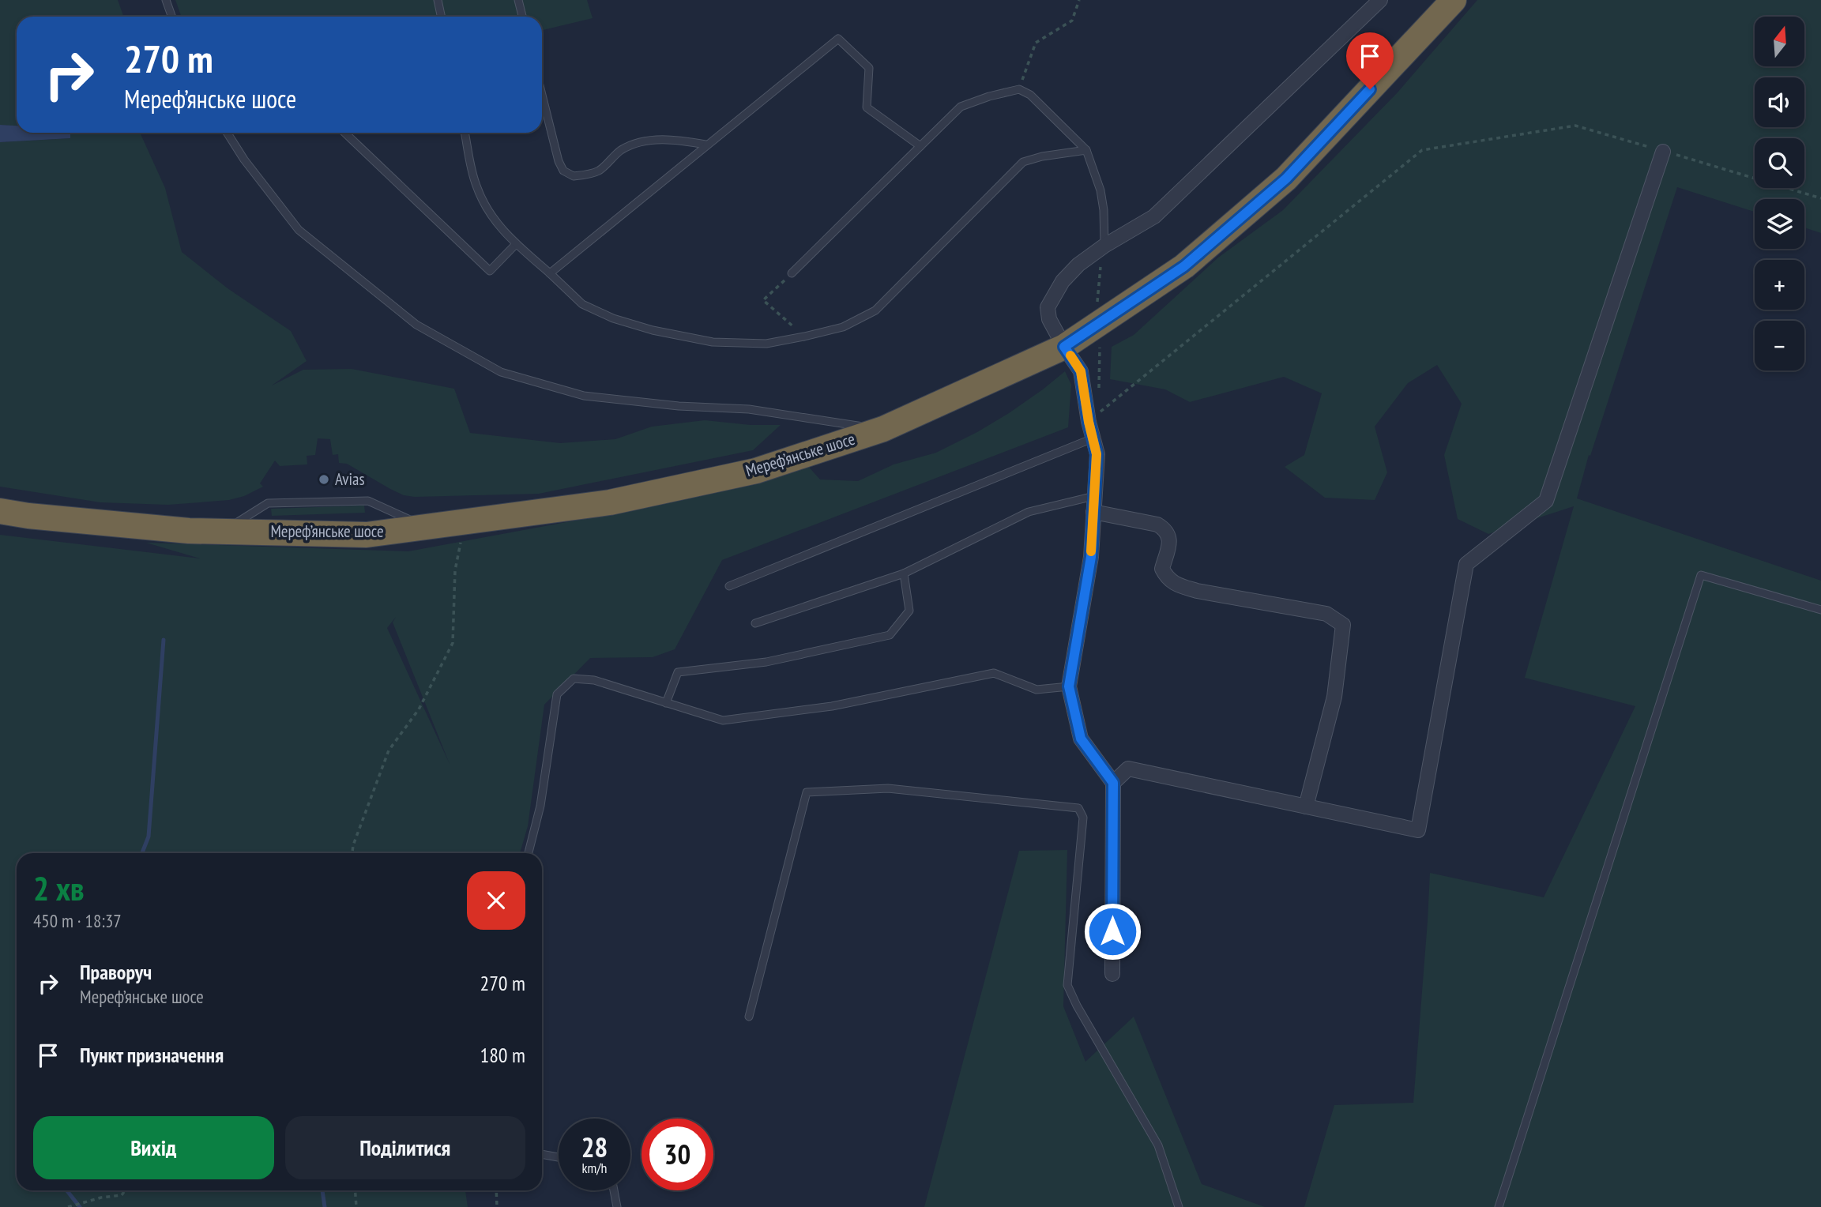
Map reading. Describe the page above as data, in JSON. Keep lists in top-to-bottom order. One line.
{"streets":{"highway":["Мереф’янське шосе"]},"places":["Avias"],"north":"top","page":{"map_buttons":["+","−"],"turn":["270 m","Мереф’янське шосе"],"heading":["2 хв","450 m · 18:37"],"list":[{"name":"Праворуч","note":"Мереф’янське шосе","value":"270 m"},{"name":"Пункт призначення","value":"180 m"}],"buttons":["Вихід","Поділитися"],"speed":"28 km/h","limit":"30"}}
